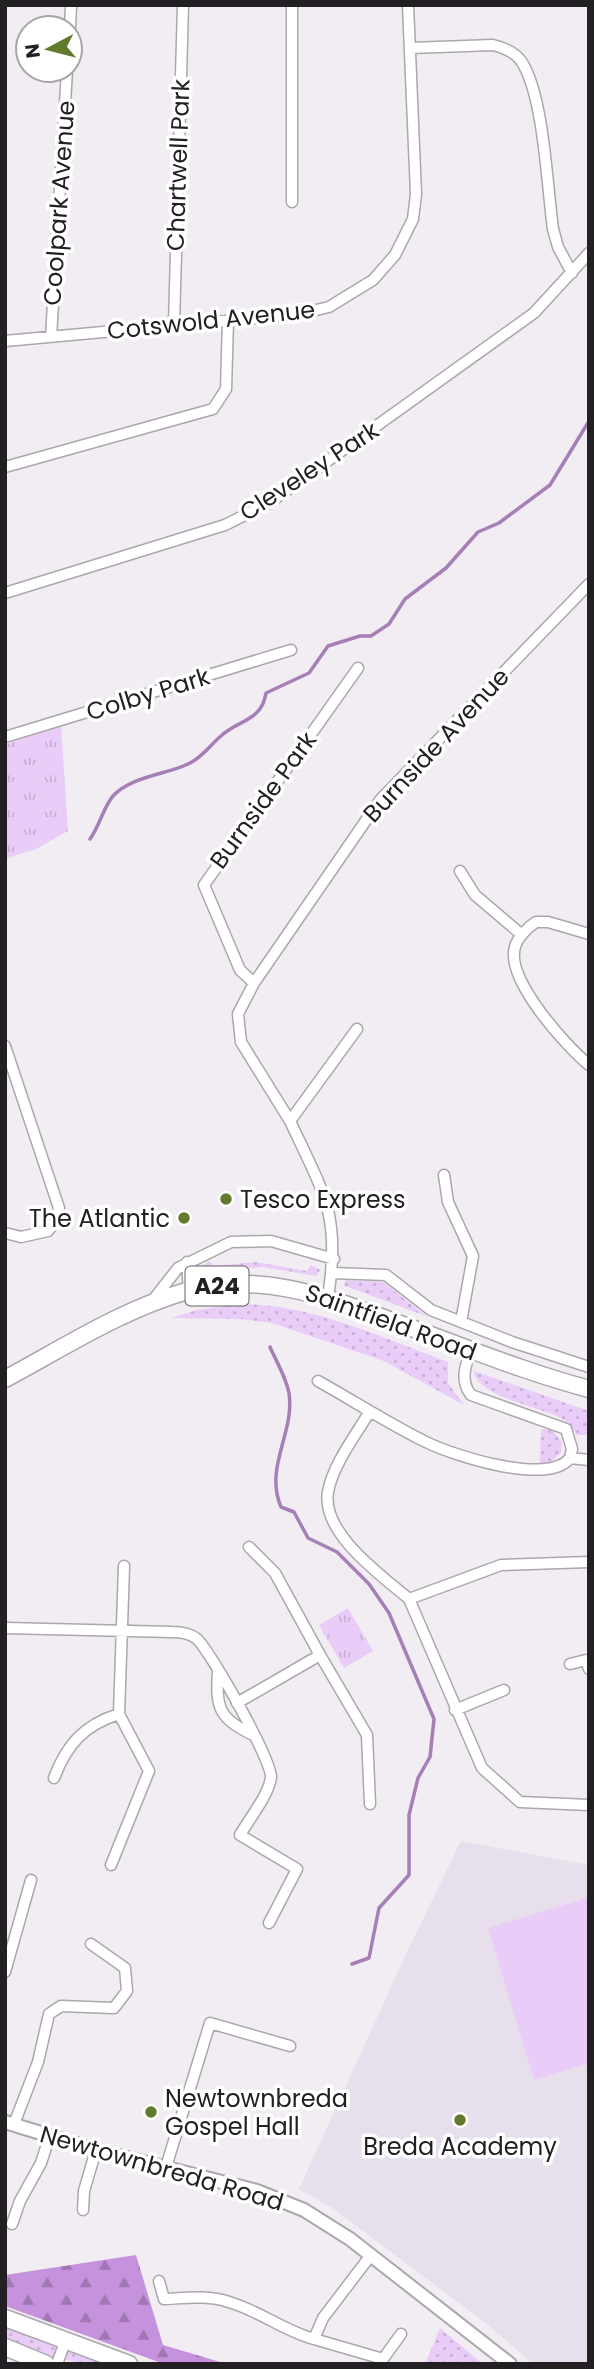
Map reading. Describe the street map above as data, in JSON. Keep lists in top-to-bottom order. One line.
{"streets":{"highway":["A24","Saintfield Road"],"street":["Chartwell Park","Coolpark Avenue","Cotswold Avenue","Cleveley Park","Colby Park","Burnside Avenue","Burnside Park","Newtownbreda Road"]},"crossings":[["Chartwell Park","Cotswold Avenue"],["Coolpark Avenue","Cotswold Avenue"],["Burnside Avenue","Burnside Park"]],"places":["Tesco Express","The Atlantic","Newtownbreda Gospel Hall","Breda Academy"],"north":"left"}
